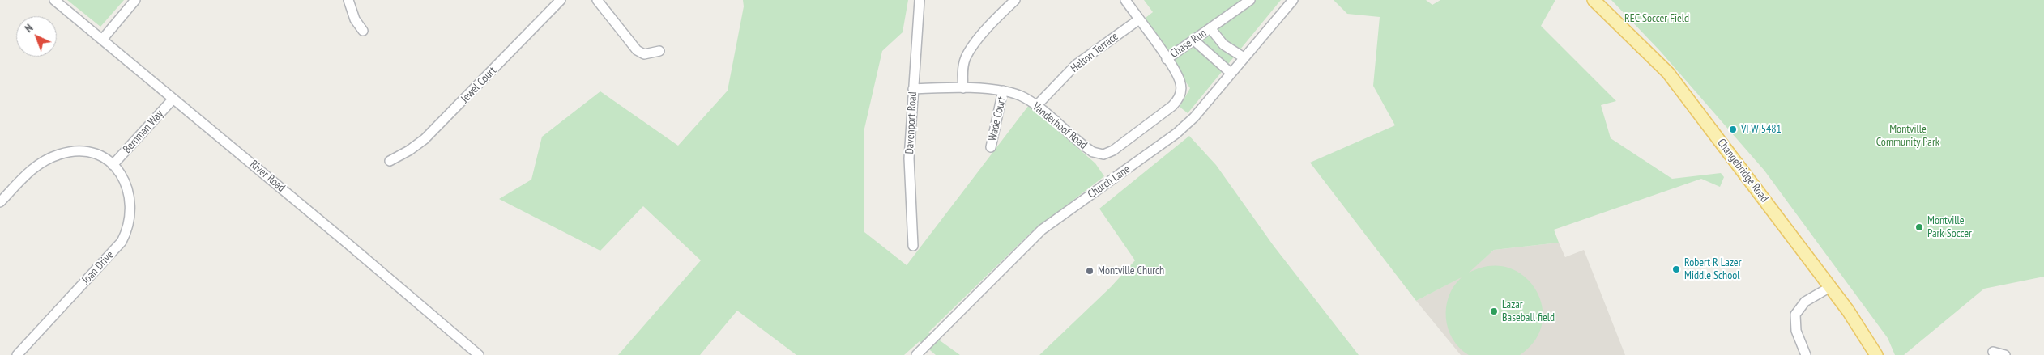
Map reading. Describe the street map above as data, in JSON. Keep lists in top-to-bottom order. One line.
{"streets":{"main road":["Changebridge Road"],"street":["Chase Run","Helton Terrace","Jewel Court","Wade Court","Davenport Road","Vanderhoof Road","Bernman Way","River Road","Church Lane","Joan Drive"]},"crossings":[["Chase Run","Vanderhoof Road"],["Chase Run","Church Lane"],["Helton Terrace","Vanderhoof Road"],["Wade Court","Vanderhoof Road"],["Davenport Road","Vanderhoof Road"],["Bernman Way","River Road"],["Bernman Way","Joan Drive"]],"parks":["REC Soccer Field","Montville Community Park"],"places":["VFW 5481","Montville Park Soccer","Robert R Lazer Middle School","Montville Church","Lazar Baseball field"],"north":"top left"}
